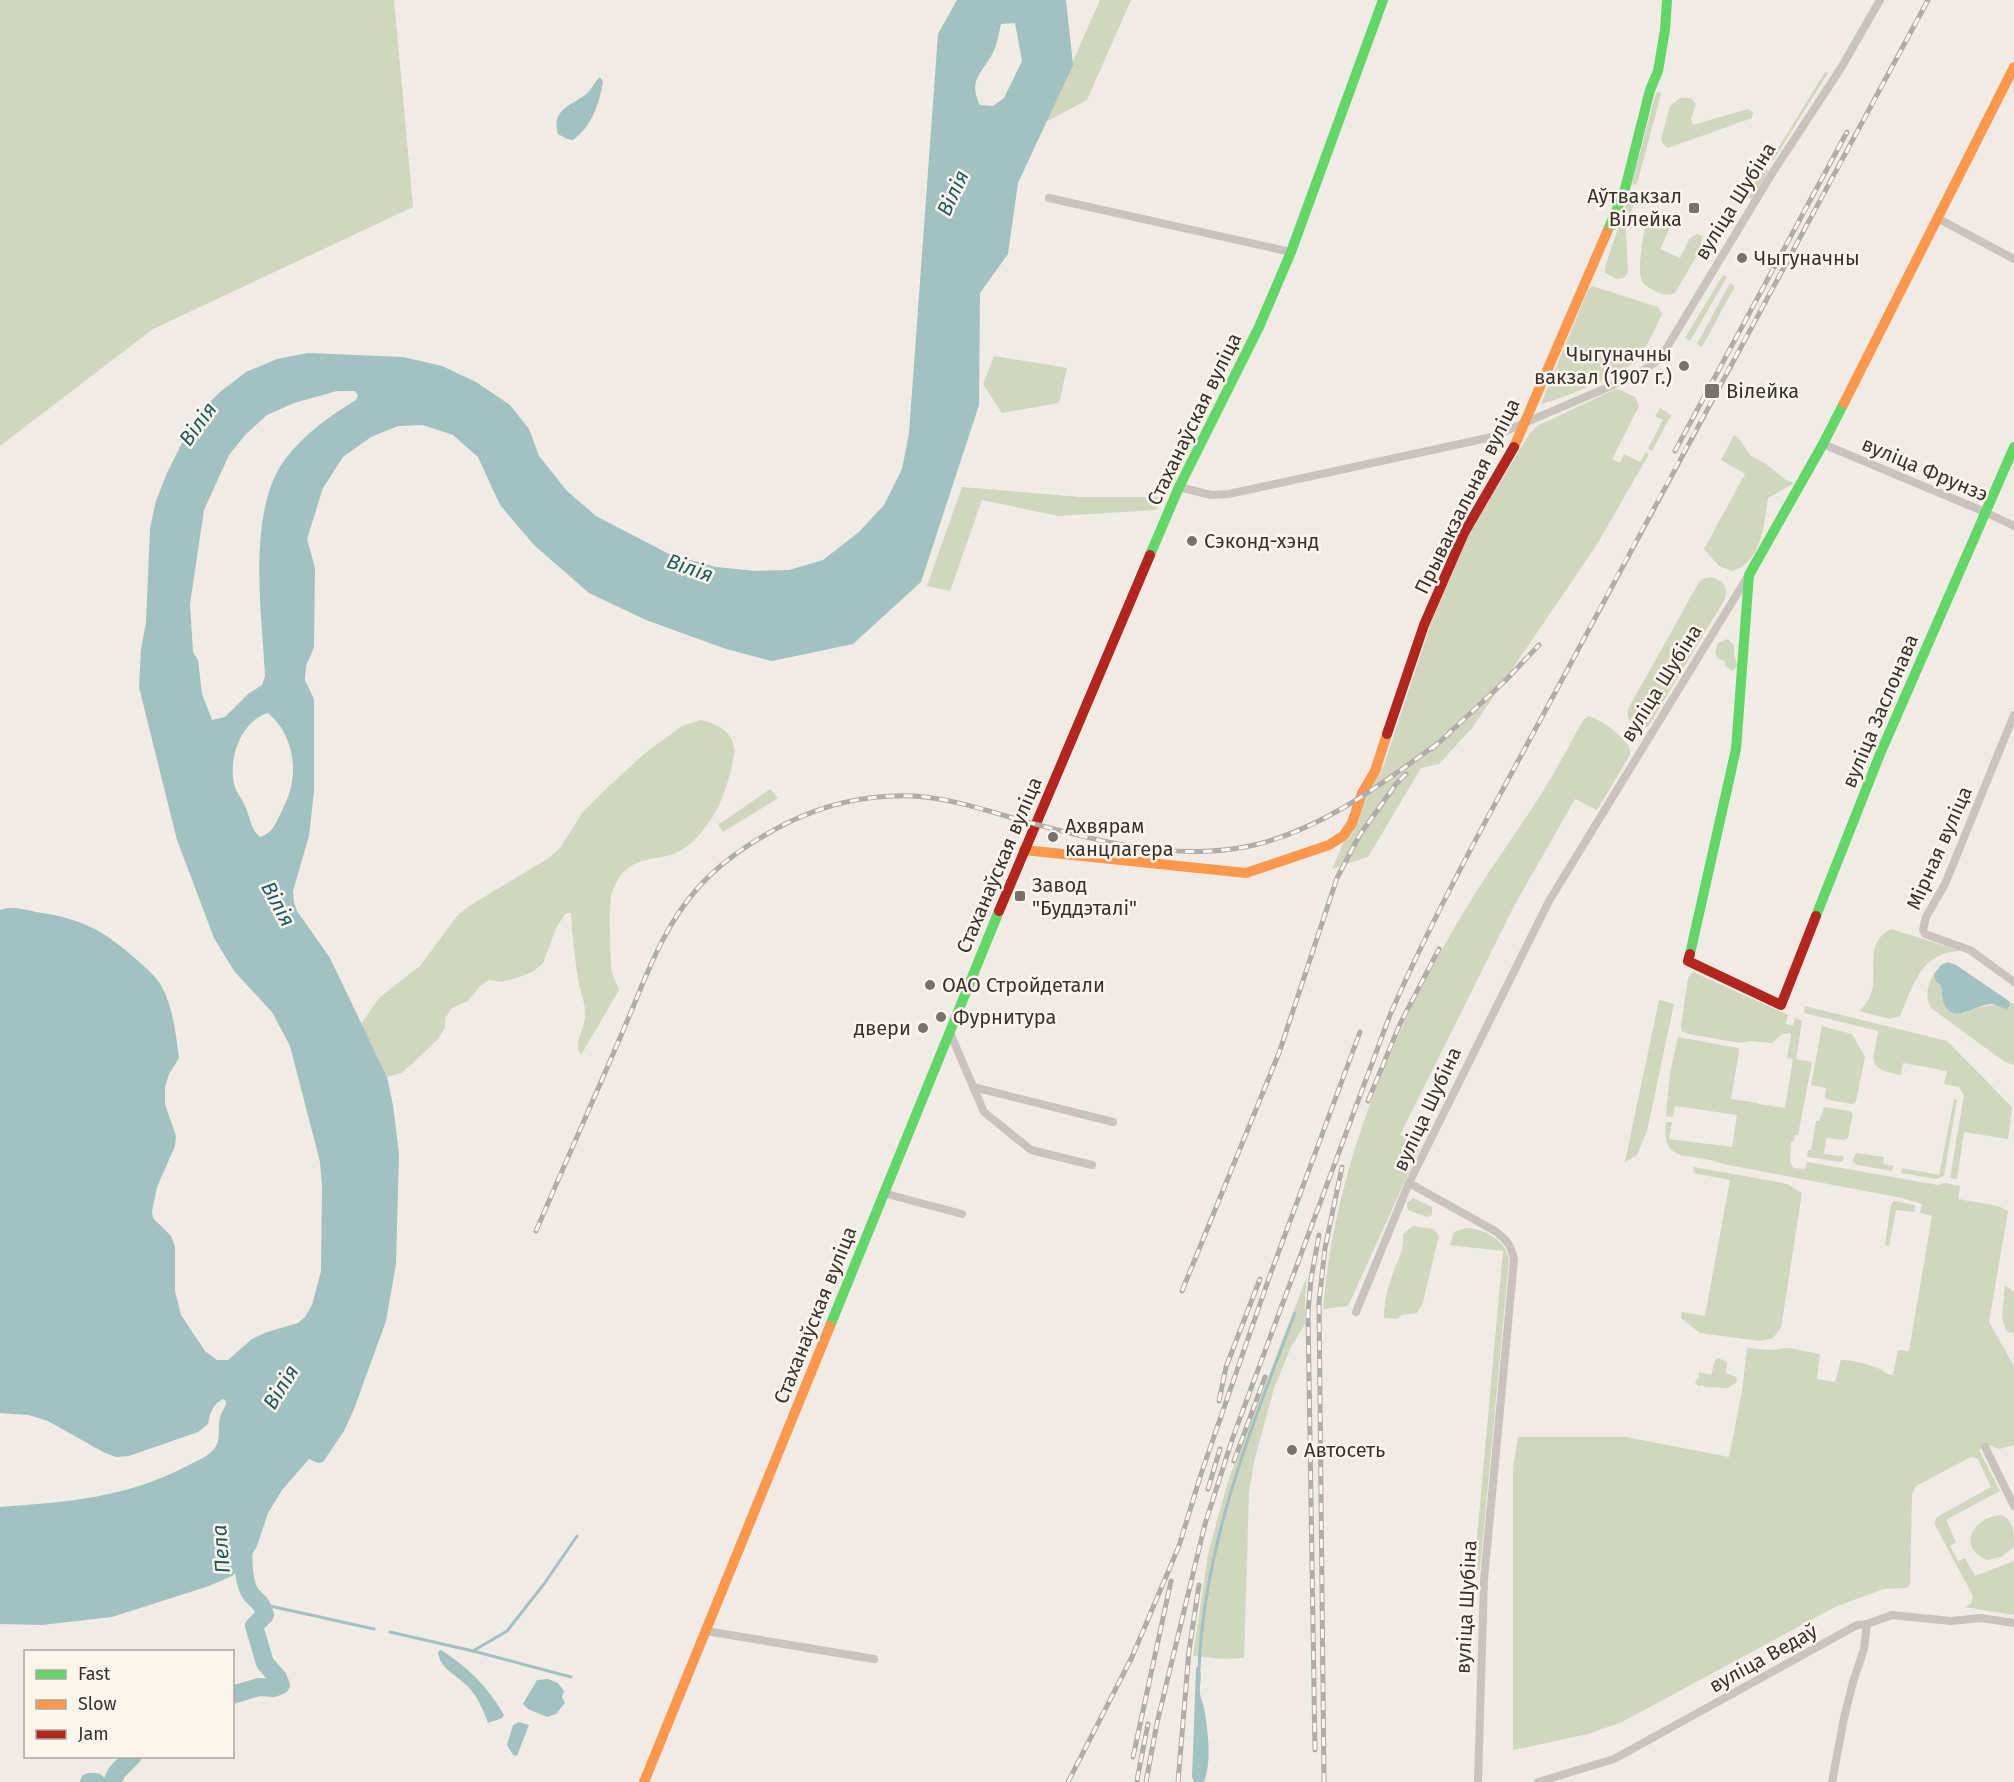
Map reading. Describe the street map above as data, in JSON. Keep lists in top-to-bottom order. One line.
{"streets":{"street":["вуліца Шубіна","Стаханаўская вуліца","вуліца Фрунзэ","Прывакзальная вуліца","вуліца Заслонава","Мірная вуліца","вуліца Ведаў"]},"crossings":[["вуліца Шубіна","Стаханаўская вуліца"],["вуліца Шубіна","вуліца Фрунзэ"],["вуліца Шубіна","Прывакзальная вуліца"],["вуліца Шубіна","вуліца Заслонава"],["Стаханаўская вуліца","Прывакзальная вуліца"],["вуліца Фрунзэ","вуліца Заслонава"]],"water":["Вілія","Пела"],"places":{"transit":["Аўтвакзал Вілейка","Вілейка","Завод \"Буддэталі\""],"other":["Чыгуначны","Чыгуначны вакзал (1907 г.)","Сэконд-хэнд","Ахвярам канцлагера","ОАО Стройдетали","Фурнитура","двери","Автосеть"]},"legend":["Fast","Slow","Jam"]}
